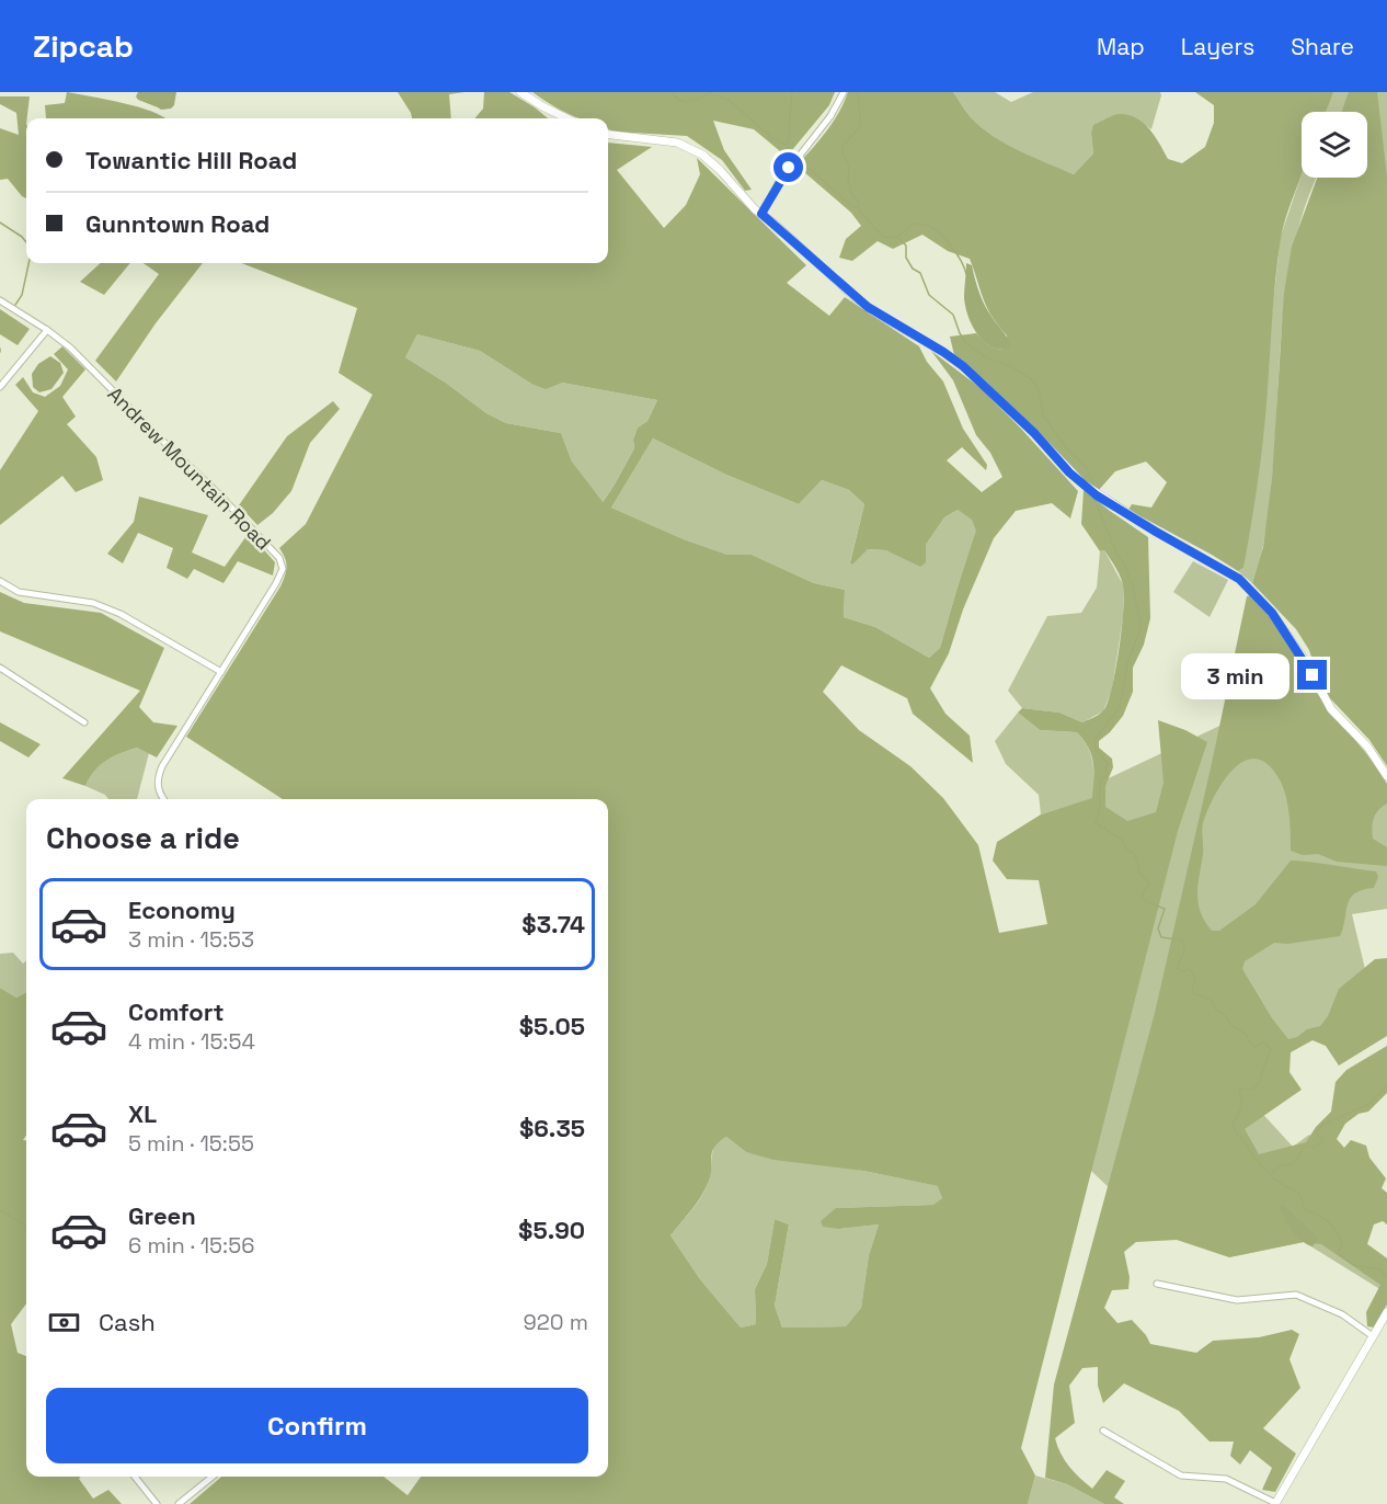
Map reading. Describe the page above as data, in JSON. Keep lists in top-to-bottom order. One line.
{"streets":{"street":["Andrew Mountain Road"]},"page":{"header":"Zipcab","nav":["Map","Layers","Share"],"banner":["Towantic Hill Road","Gunntown Road"],"bubble":"3 min","heading":"Choose a ride","list":[{"name":"Economy","note":"3 min · 15:53","value":"$3.74"},{"name":"Comfort","note":"4 min · 15:54","value":"$5.05"},{"name":"XL","note":"5 min · 15:55","value":"$6.35"},{"name":"Green","note":"6 min · 15:56","value":"$5.90"}],"pay":["Cash","920 m"],"buttons":"Confirm"}}
